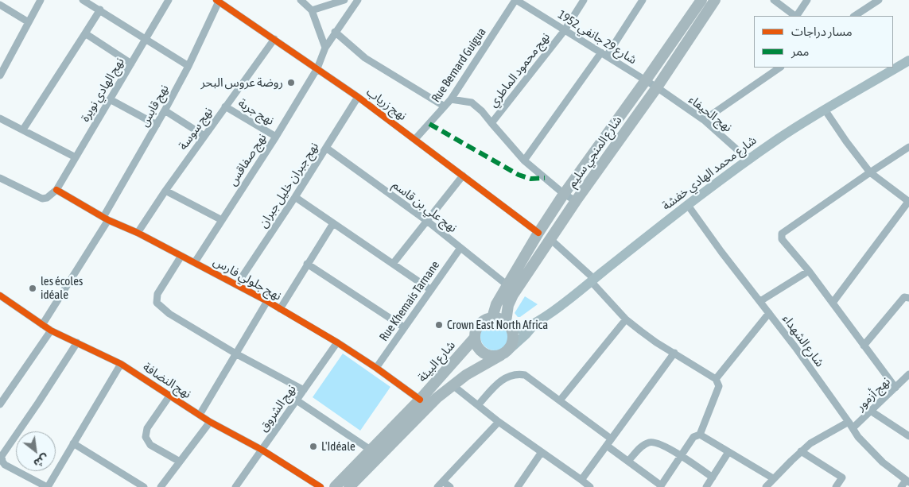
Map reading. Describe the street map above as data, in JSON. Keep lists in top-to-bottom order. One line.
{"streets":{"main road":["شارع المنجي سليم","شارع محمد الهادي خفشة","شارع البيئة"],"street":["شارع 29 جانفي 1952","Rue Bernard Guigua","نهج محمود الماطري","نهج الهادي نويرة","نهج زرياب","نهج قابس","نهج جربة","نهج الحيفاء","نهج سوسة","نهج صفاقس","نهج جبران خليل جبران","نهج علي بن قاسم","نهج جلولي فارس","Rue Khemais Tarnane","شارع الشهداء","نهج النضافة","نهج أزمور","نهج الشروق"]},"crossings":[["شارع 29 جانفي 1952","Rue Bernard Guigua"],["شارع 29 جانفي 1952","نهج محمود الماطري"],["شارع 29 جانفي 1952","نهج الحيفاء"],["شارع 29 جانفي 1952","شارع المنجي سليم"],["Rue Bernard Guigua","نهج زرياب"],["نهج الهادي نويرة","نهج جلولي فارس"],["نهج زرياب","نهج قابس"],["نهج زرياب","نهج سوسة"],["نهج زرياب","شارع المنجي سليم"],["نهج زرياب","نهج صفاقس"],["نهج زرياب","نهج جبران خليل جبران"],["نهج قابس","نهج جلولي فارس"],["نهج قابس","نهج النضافة"],["نهج جربة","نهج سوسة"],["نهج جربة","نهج صفاقس"],["نهج الحيفاء","شارع المنجي سليم"],["نهج الحيفاء","شارع محمد الهادي خفشة"],["نهج سوسة","نهج جلولي فارس"],["شارع المنجي سليم","نهج علي بن قاسم"],["شارع المنجي سليم","شارع البيئة"],["نهج صفاقس","نهج جلولي فارس"],["شارع محمد الهادي خفشة","شارع الشهداء"],["نهج جبران خليل جبران","نهج علي بن قاسم"],["نهج جبران خليل جبران","نهج جلولي فارس"],["نهج علي بن قاسم","Rue Khemais Tarnane"],["نهج جلولي فارس","Rue Khemais Tarnane"],["نهج جلولي فارس","شارع البيئة"],["نهج جلولي فارس","نهج الشروق"],["شارع الشهداء","نهج أزمور"],["نهج النضافة","نهج الشروق"]],"places":["روضة عروس البحر","les écoles idéale","Crown East North Africa","L'Idéale"],"legend":["مسار دراجات","ممر"],"north":"bottom right"}
